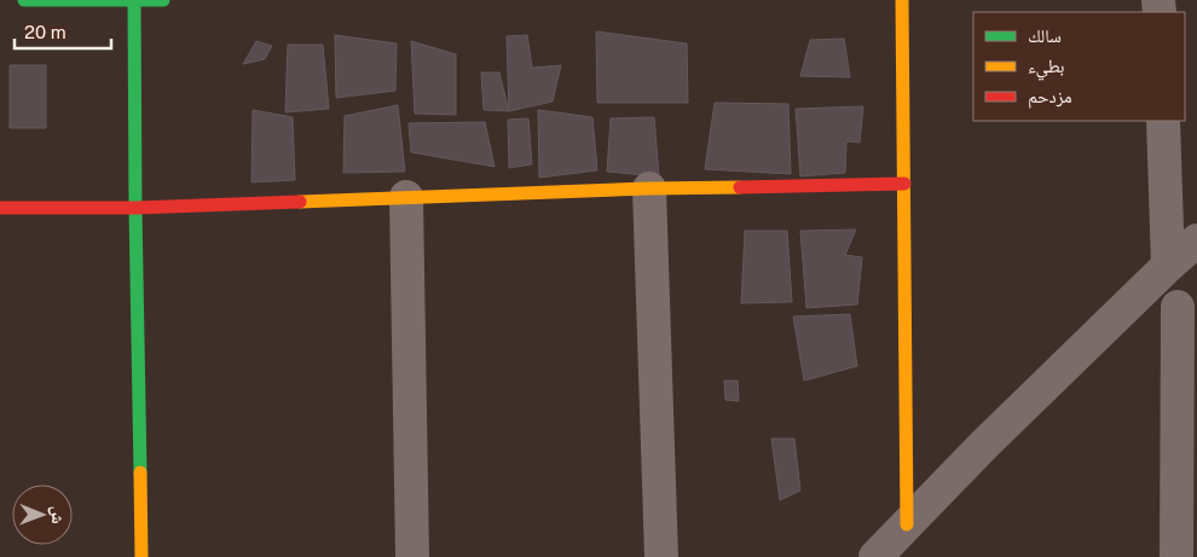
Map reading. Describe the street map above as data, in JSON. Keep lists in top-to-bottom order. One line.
{"legend":["سالك","بطيء","مزدحم"],"scale_bar":"20 m","north":"right"}
